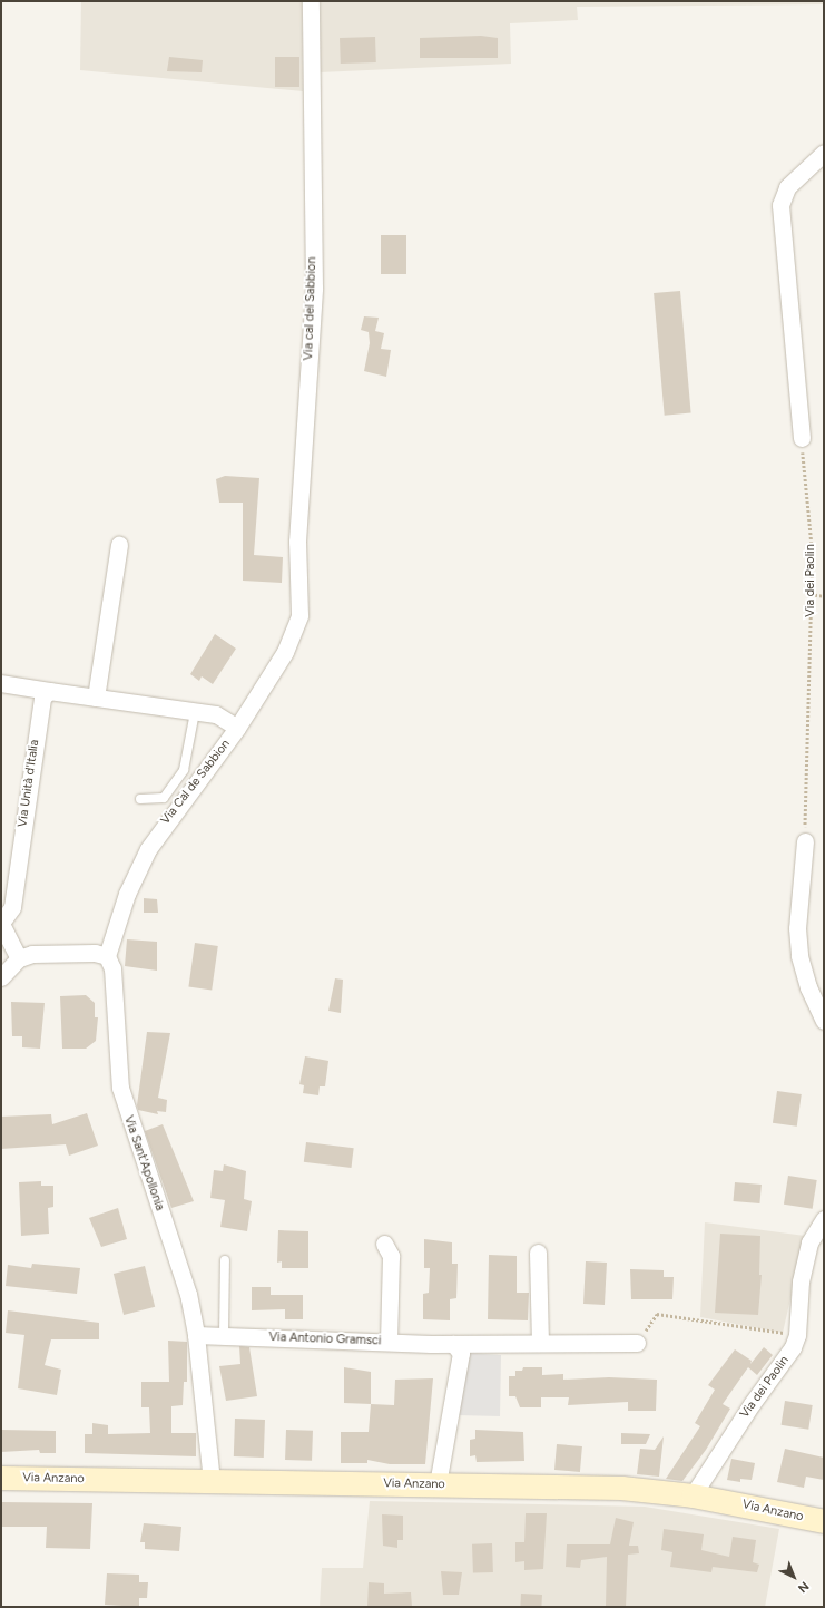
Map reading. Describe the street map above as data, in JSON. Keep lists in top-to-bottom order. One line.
{"streets":{"main road":["Via Anzano"],"street":["Via cal del Sabbion","Via dei Paolin","Via Cal de Sabbion","Via Unità d'Italia","Via Sant'Apollonia","Via Antonio Gramsci"]},"crossings":[["Via cal del Sabbion","Via Cal de Sabbion"],["Via dei Paolin","Via Anzano"],["Via Cal de Sabbion","Via Sant'Apollonia"],["Via Sant'Apollonia","Via Antonio Gramsci"],["Via Sant'Apollonia","Via Anzano"]],"north":"bottom right"}
